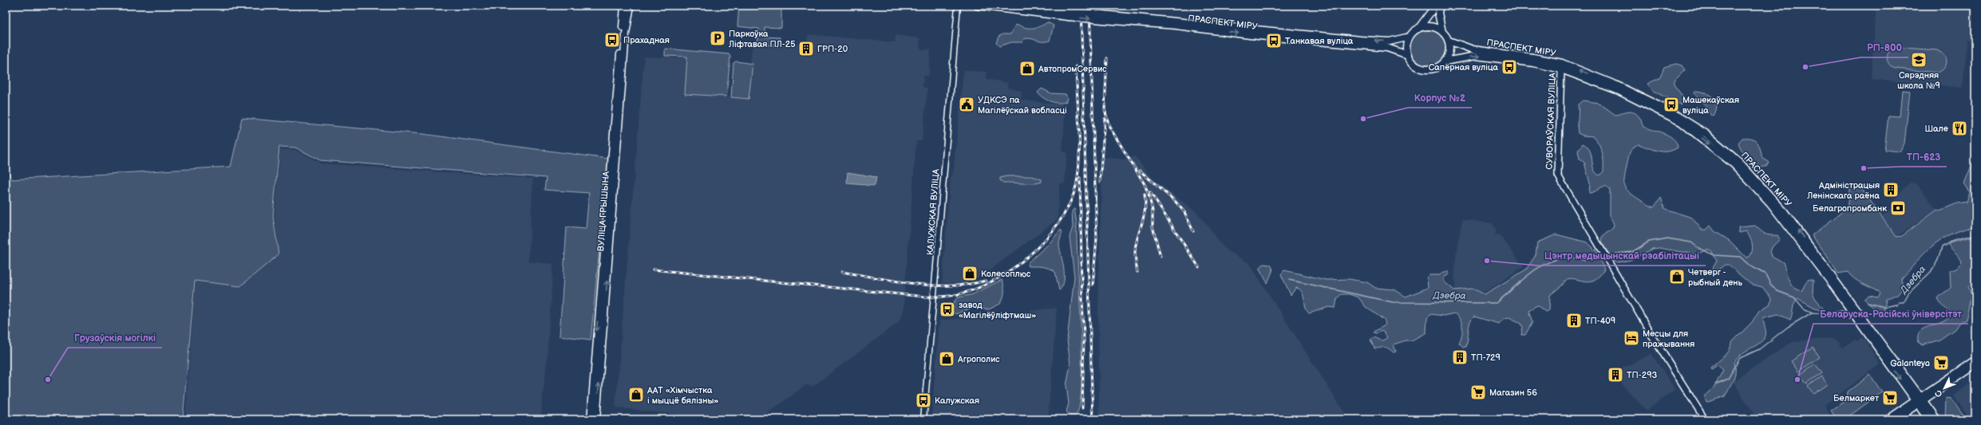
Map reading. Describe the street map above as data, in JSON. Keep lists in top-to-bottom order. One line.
{"streets":{"main road":["ПРАСПЕКТ МІРУ","СУВОРАЎСКАЯ ВУЛІЦА","ВУЛІЦА ГРЫШЫНА"],"street":["КАЛУЖСКАЯ ВУЛІЦА"]},"crossings":[["ПРАСПЕКТ МІРУ","СУВОРАЎСКАЯ ВУЛІЦА"]],"water":["Дзебра"],"places":{"parking":["Паркоўка Ліфтавая ПЛ-25"],"bus stop":["Прахадная","Танкавая вуліца","Сапёрная вуліца","Машекаўская вуліца","завод «Магілёўліфтмаш»","Калужская"],"building":["ГРП-20","Адміністрацыя Ленінскага раёна","ТП-409","ТП-729","ТП-293"],"school or university":["Сярэдняя школа №9"],"other":["РП-800","Корпус №2","ТП-623","Цэнтр медыцынскай рэабілітацыі","Грузаўскія могілкі","Беларуска-Расійскі ўніверсітэт"],"shop":["АвтопромСервис","Колесоплюс","Четверг - рыбный день","Агрополис","ААТ «Хімчыстка і мыццё бялізны»"],"public building":["УДКСЭ па Магілёўскай вобласці"],"restaurant":["Шале"],"bank":["Белагропромбанк"],"hotel":["Месцы для пражывання"],"supermarket":["Galanteya","Магазин 56","Белмаркет"]},"north":"bottom left"}
